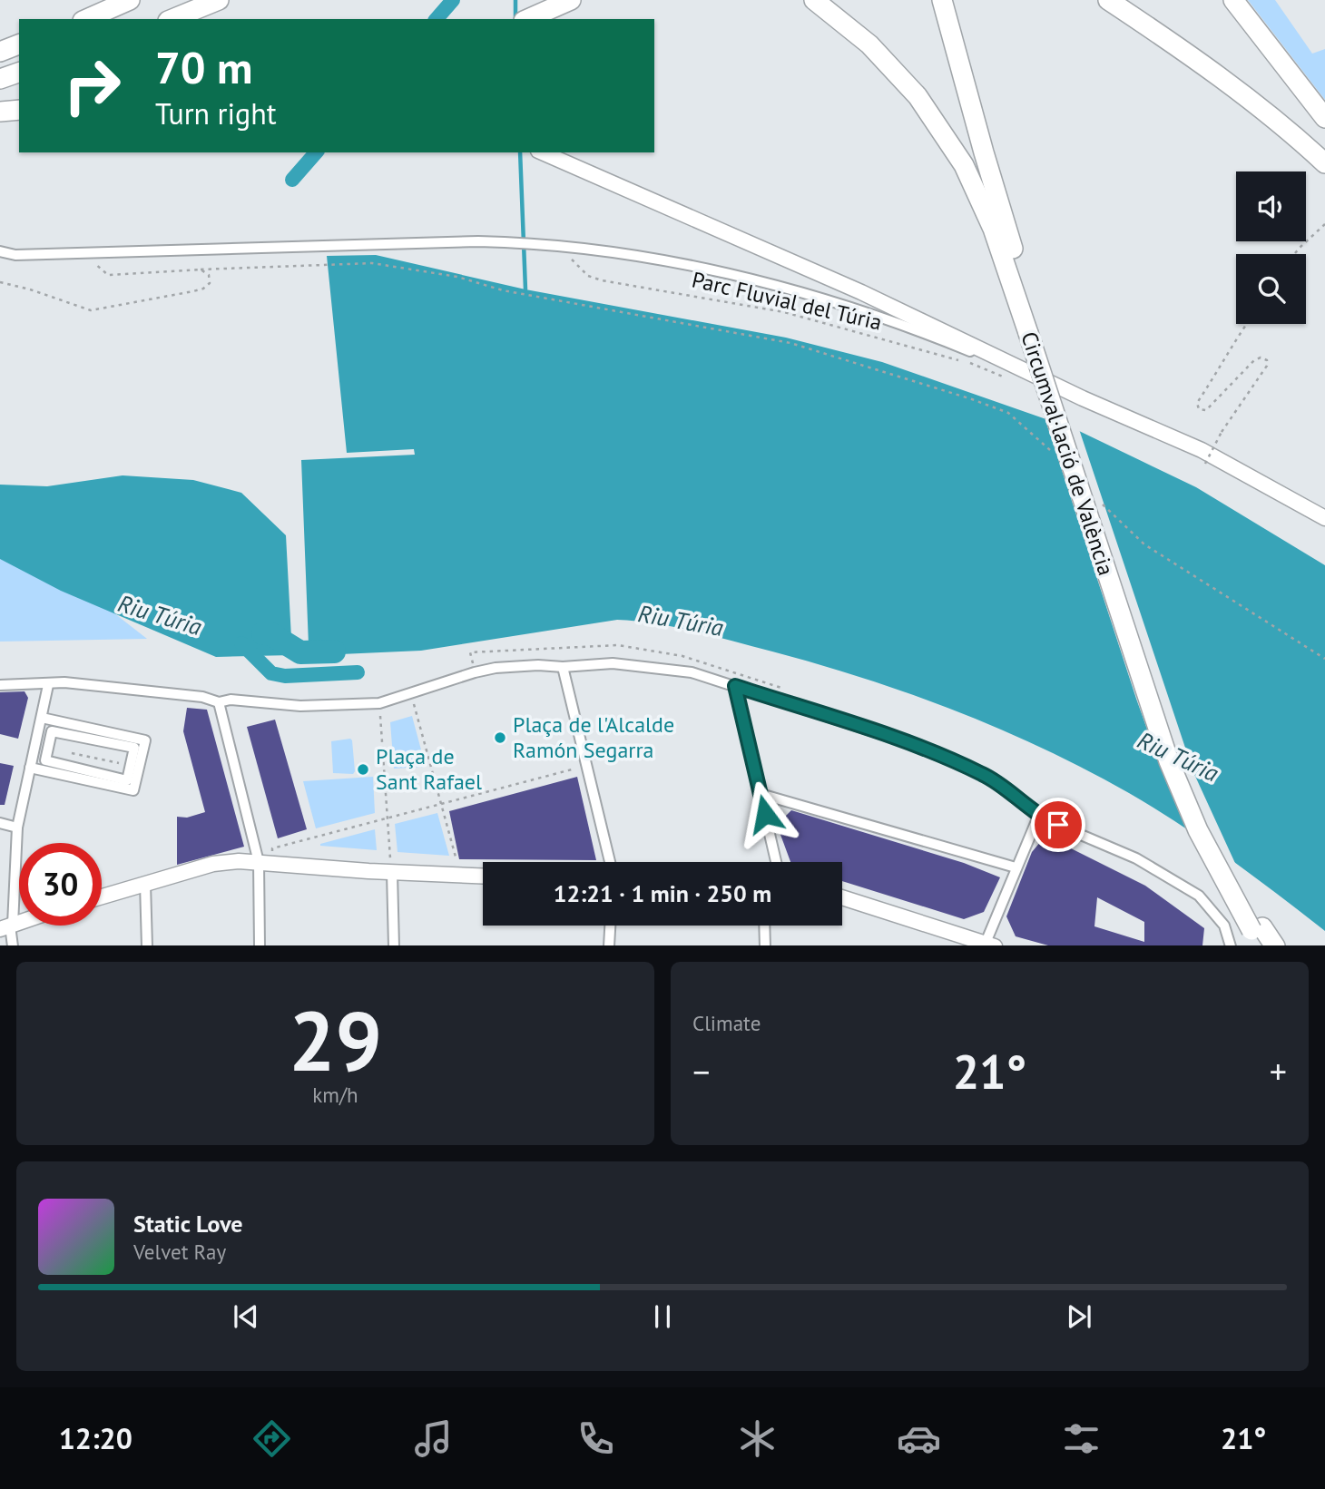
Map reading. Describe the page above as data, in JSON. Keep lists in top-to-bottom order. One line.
{"streets":{"highway":["Circumval·lació de València"],"path":["Parc Fluvial del Túria"]},"water":["Riu Túria"],"places":["Plaça de l'Alcalde Ramón Segarra","Plaça de Sant Rafael"],"page":{"turn":["70 m","Turn right"],"limit":"30","trip":"12:21 · 1 min · 250 m","tile":[["29","km/h"],"Climate"],"heat":["−","21°","+"],"song":["Static Love","Velvet Ray"],"tabs":["12:20","21°"]}}
